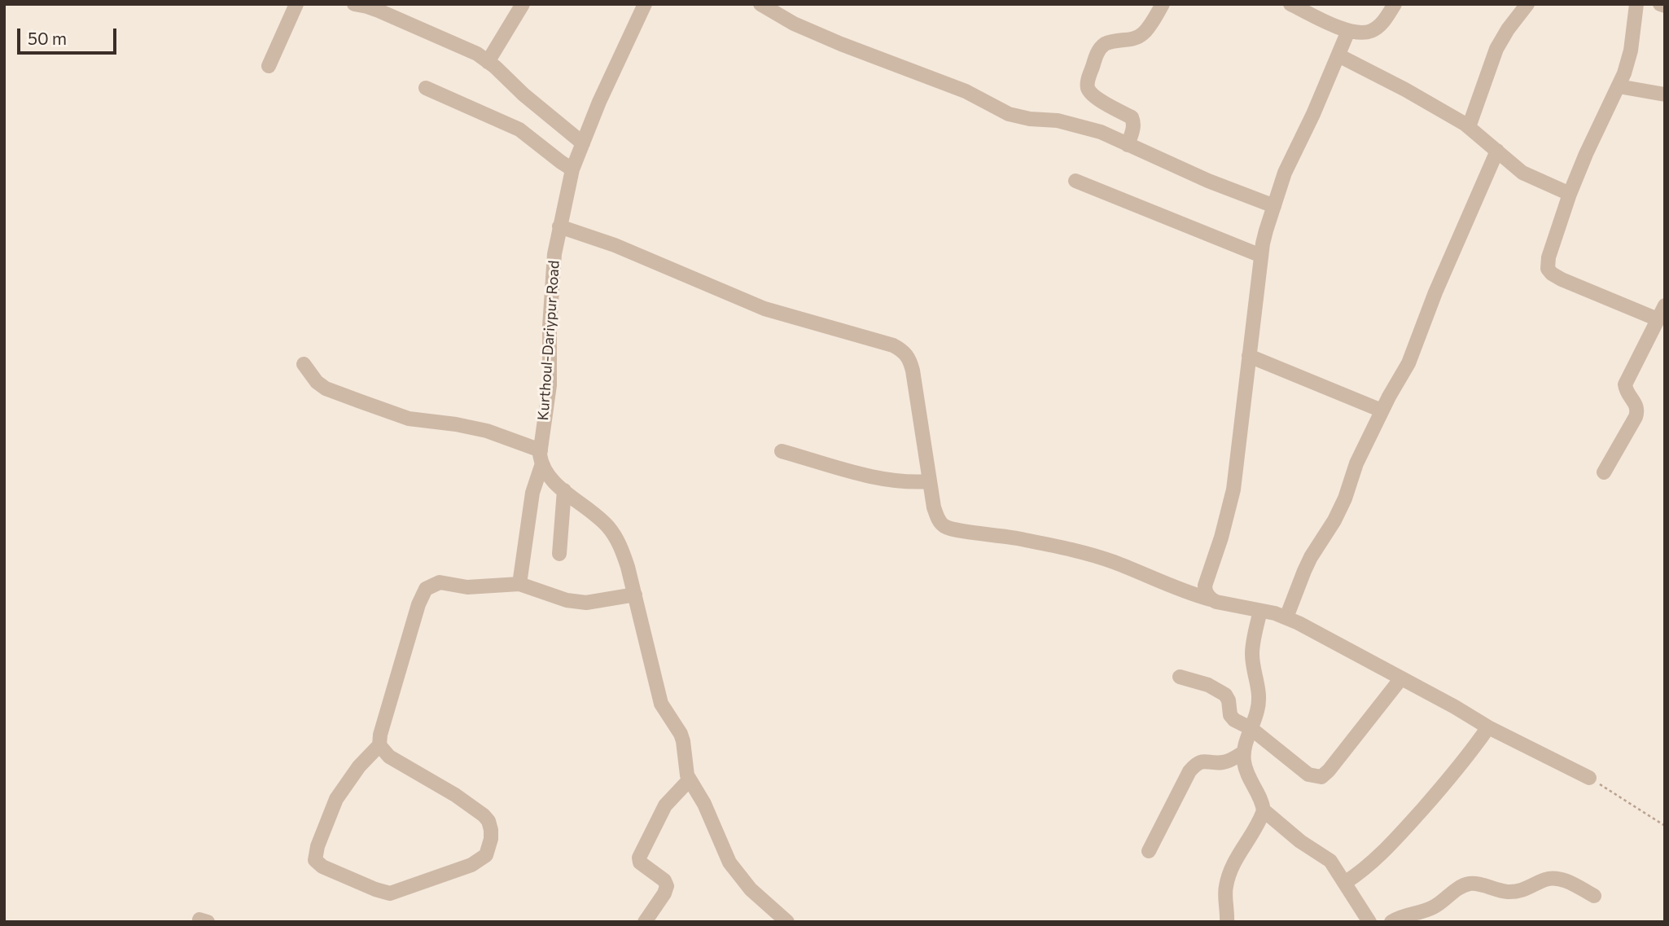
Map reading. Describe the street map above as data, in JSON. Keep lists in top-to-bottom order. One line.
{"streets":{"street":["Kurthoul-Dariypur Road"]},"scale_bar":"50 m"}
